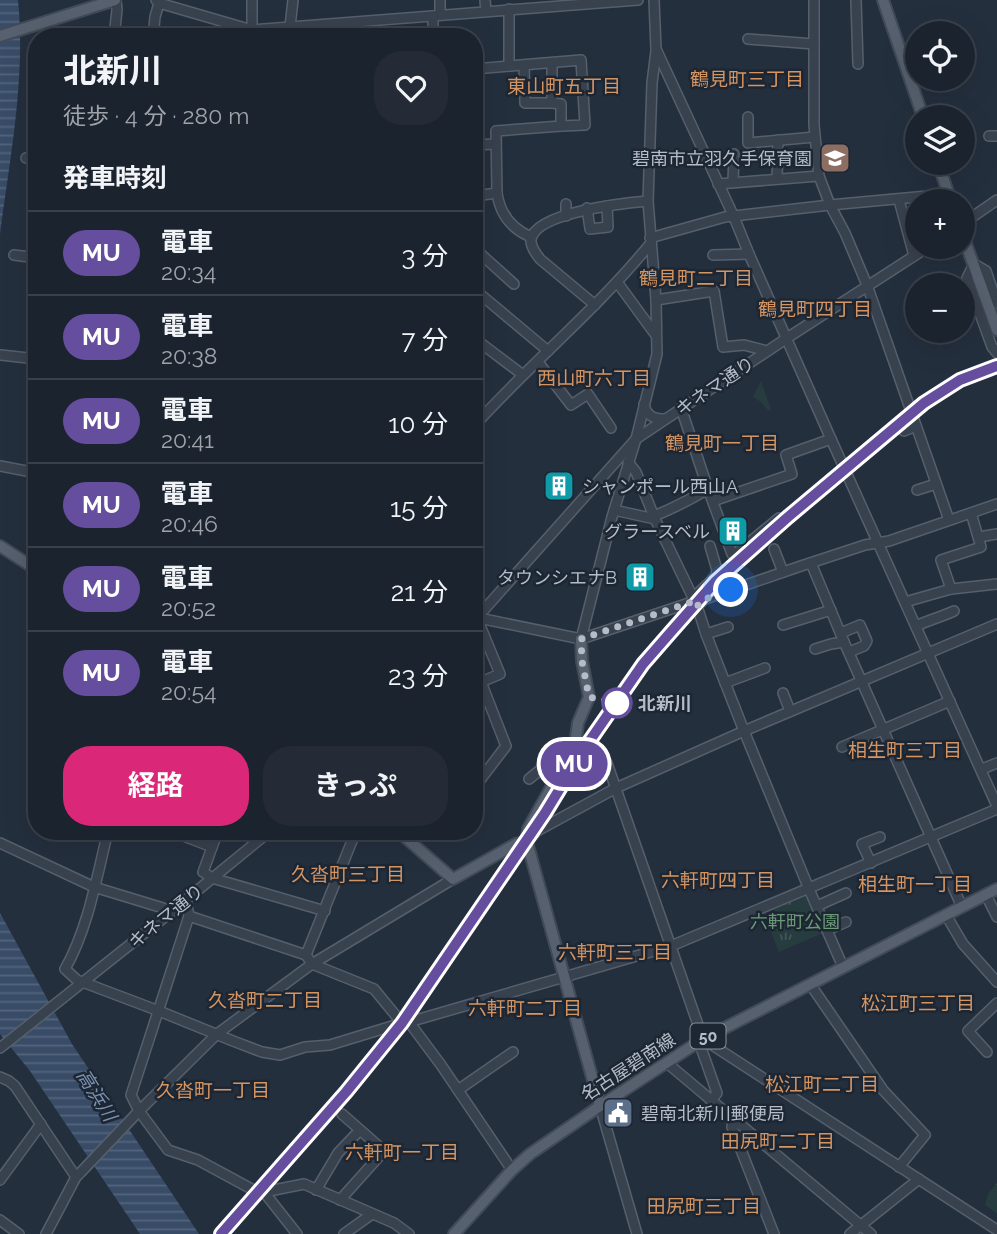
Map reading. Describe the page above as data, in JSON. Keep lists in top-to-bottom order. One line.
{"streets":{"main road":["50","名古屋碧南線"],"street":["キネマ通り"]},"districts":["鶴見町三丁目","東山町五丁目","鶴見町二丁目","鶴見町四丁目","西山町六丁目","鶴見町一丁目","相生町三丁目","久沓町三丁目","六軒町四丁目","相生町一丁目","六軒町三丁目","久沓町二丁目","松江町三丁目","六軒町二丁目","松江町二丁目","久沓町一丁目","田尻町二丁目","六軒町一丁目","田尻町三丁目"],"water":["高浜川"],"parks":["六軒町公園"],"places":{"school or university":["碧南市立羽久手保育園"],"building":["シャンポール西山A","グラースベル","タウンシエナB"],"other":["北新川"],"public building":["碧南北新川郵便局"]},"page":{"on_map":"MU","map_buttons":["+","−"],"heading":[["北新川","徒歩 · 4 分 · 280 m"],"発車時刻"],"list":[{"mark":"MU","name":"電車","note":"20:34","value":"3 分"},{"mark":"MU","name":"電車","note":"20:38","value":"7 分"},{"mark":"MU","name":"電車","note":"20:41","value":"10 分"},{"mark":"MU","name":"電車","note":"20:46","value":"15 分"},{"mark":"MU","name":"電車","note":"20:52","value":"21 分"},{"mark":"MU","name":"電車","note":"20:54","value":"23 分"}],"buttons":["経路","きっぷ"]}}
